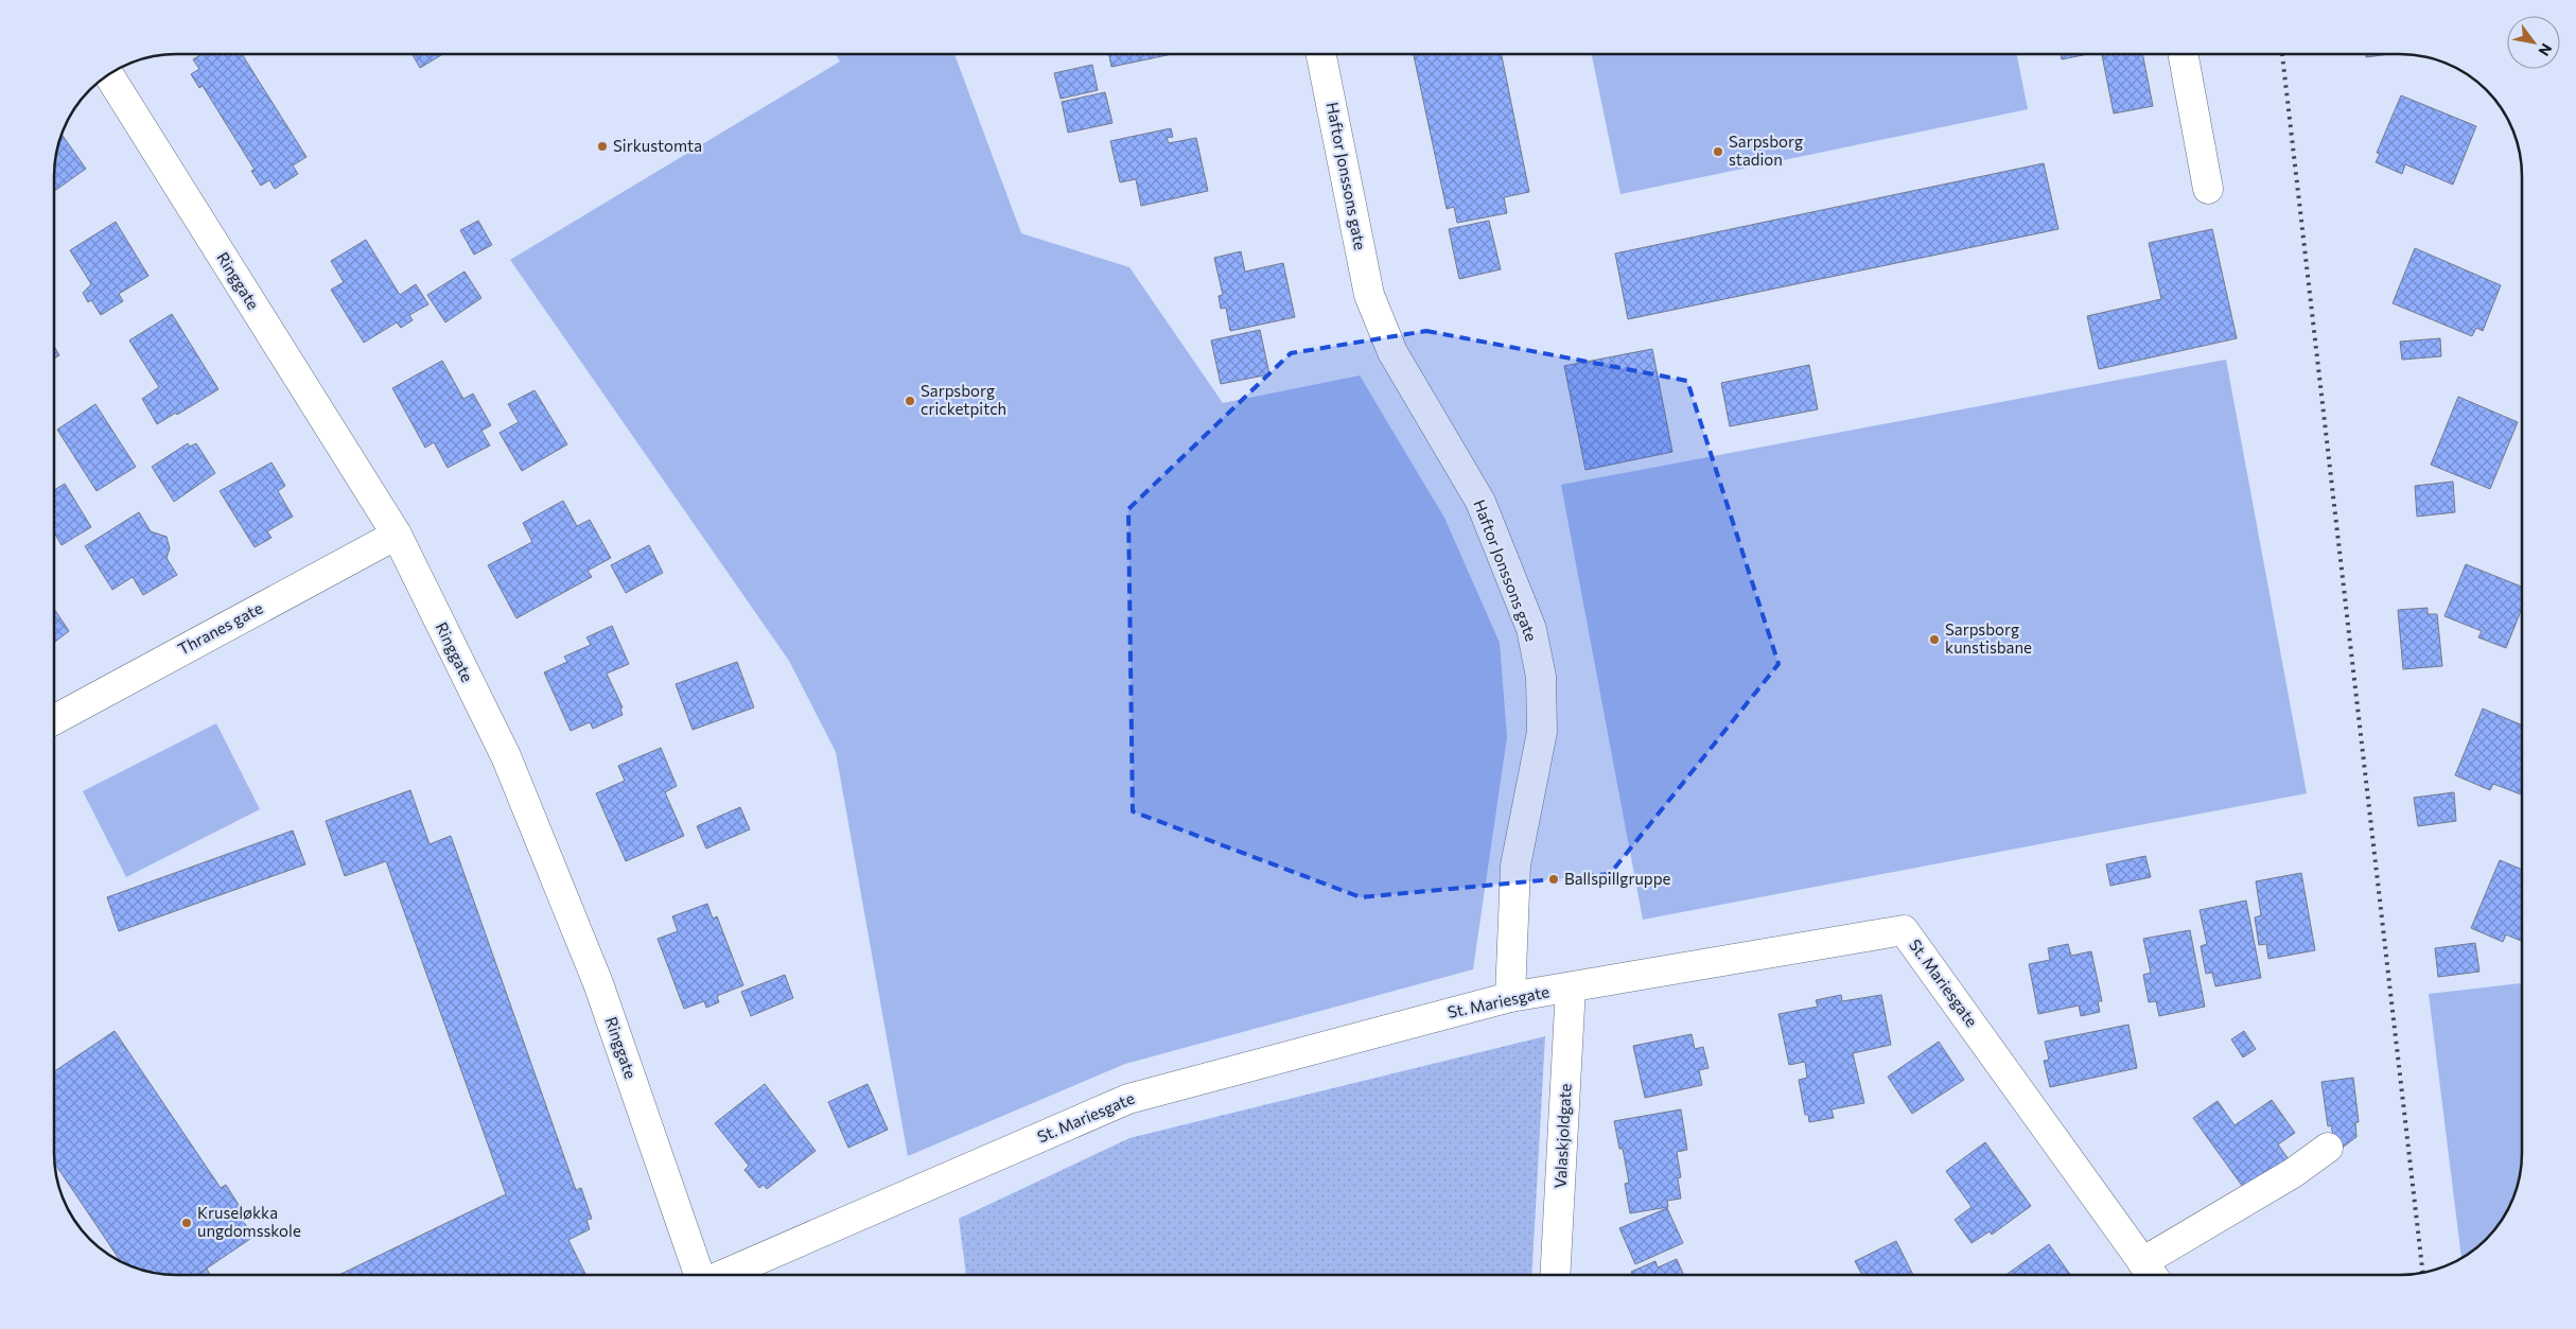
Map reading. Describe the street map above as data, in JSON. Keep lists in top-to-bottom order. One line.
{"streets":{"street":["Haftor Jonssons gate","Ringgate","Thranes gate","St. Mariesgate","Valaskjoldgate"]},"crossings":[["Haftor Jonssons gate","St. Mariesgate"],["Ringgate","Thranes gate"],["St. Mariesgate","Valaskjoldgate"]],"places":["Sirkustomta","Sarpsborg stadion","Sarpsborg cricketpitch","Sarpsborg kunstisbane","Ballspillgruppe","Kruseløkka ungdomsskole"],"north":"bottom right"}
